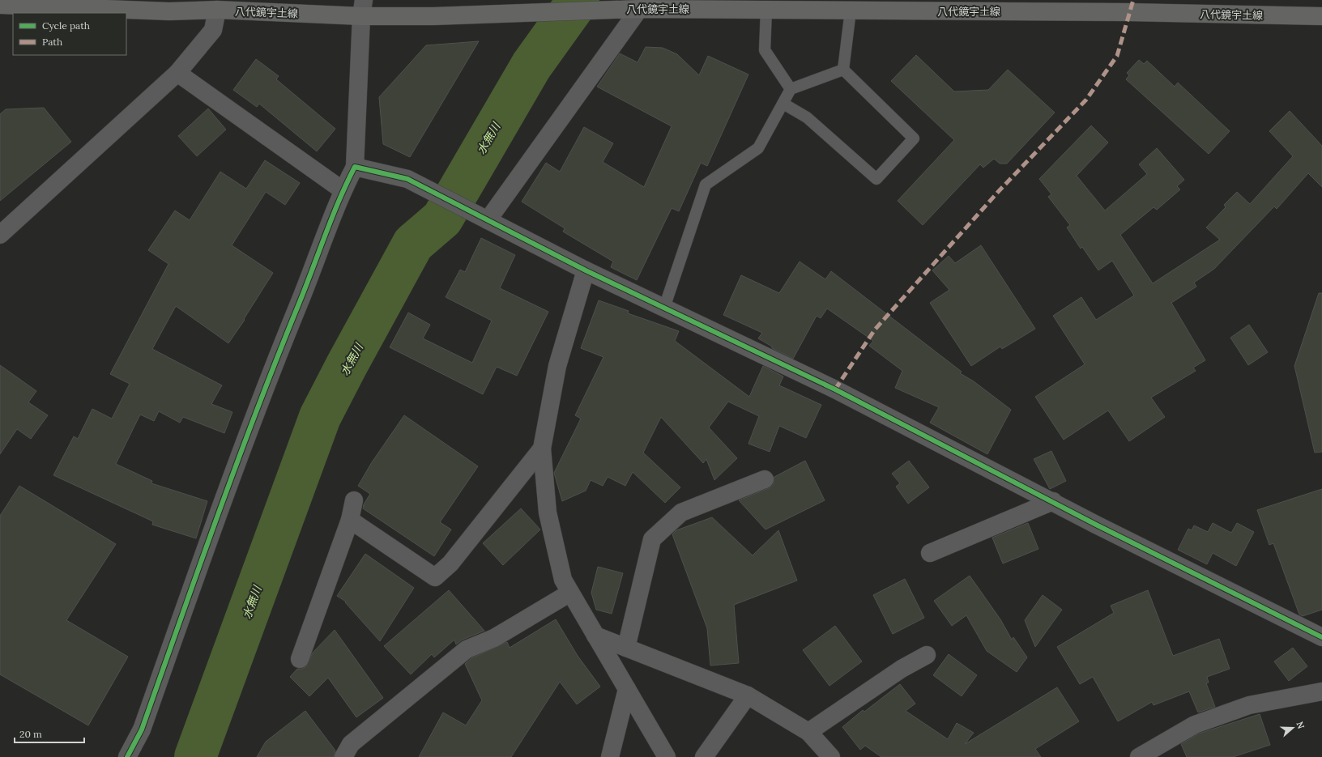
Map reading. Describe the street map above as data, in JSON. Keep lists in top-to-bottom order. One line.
{"streets":{"main road":["八代鏡宇土線"]},"water":["水無川"],"legend":["Cycle path","Path"],"scale_bar":"20 m","north":"right"}
